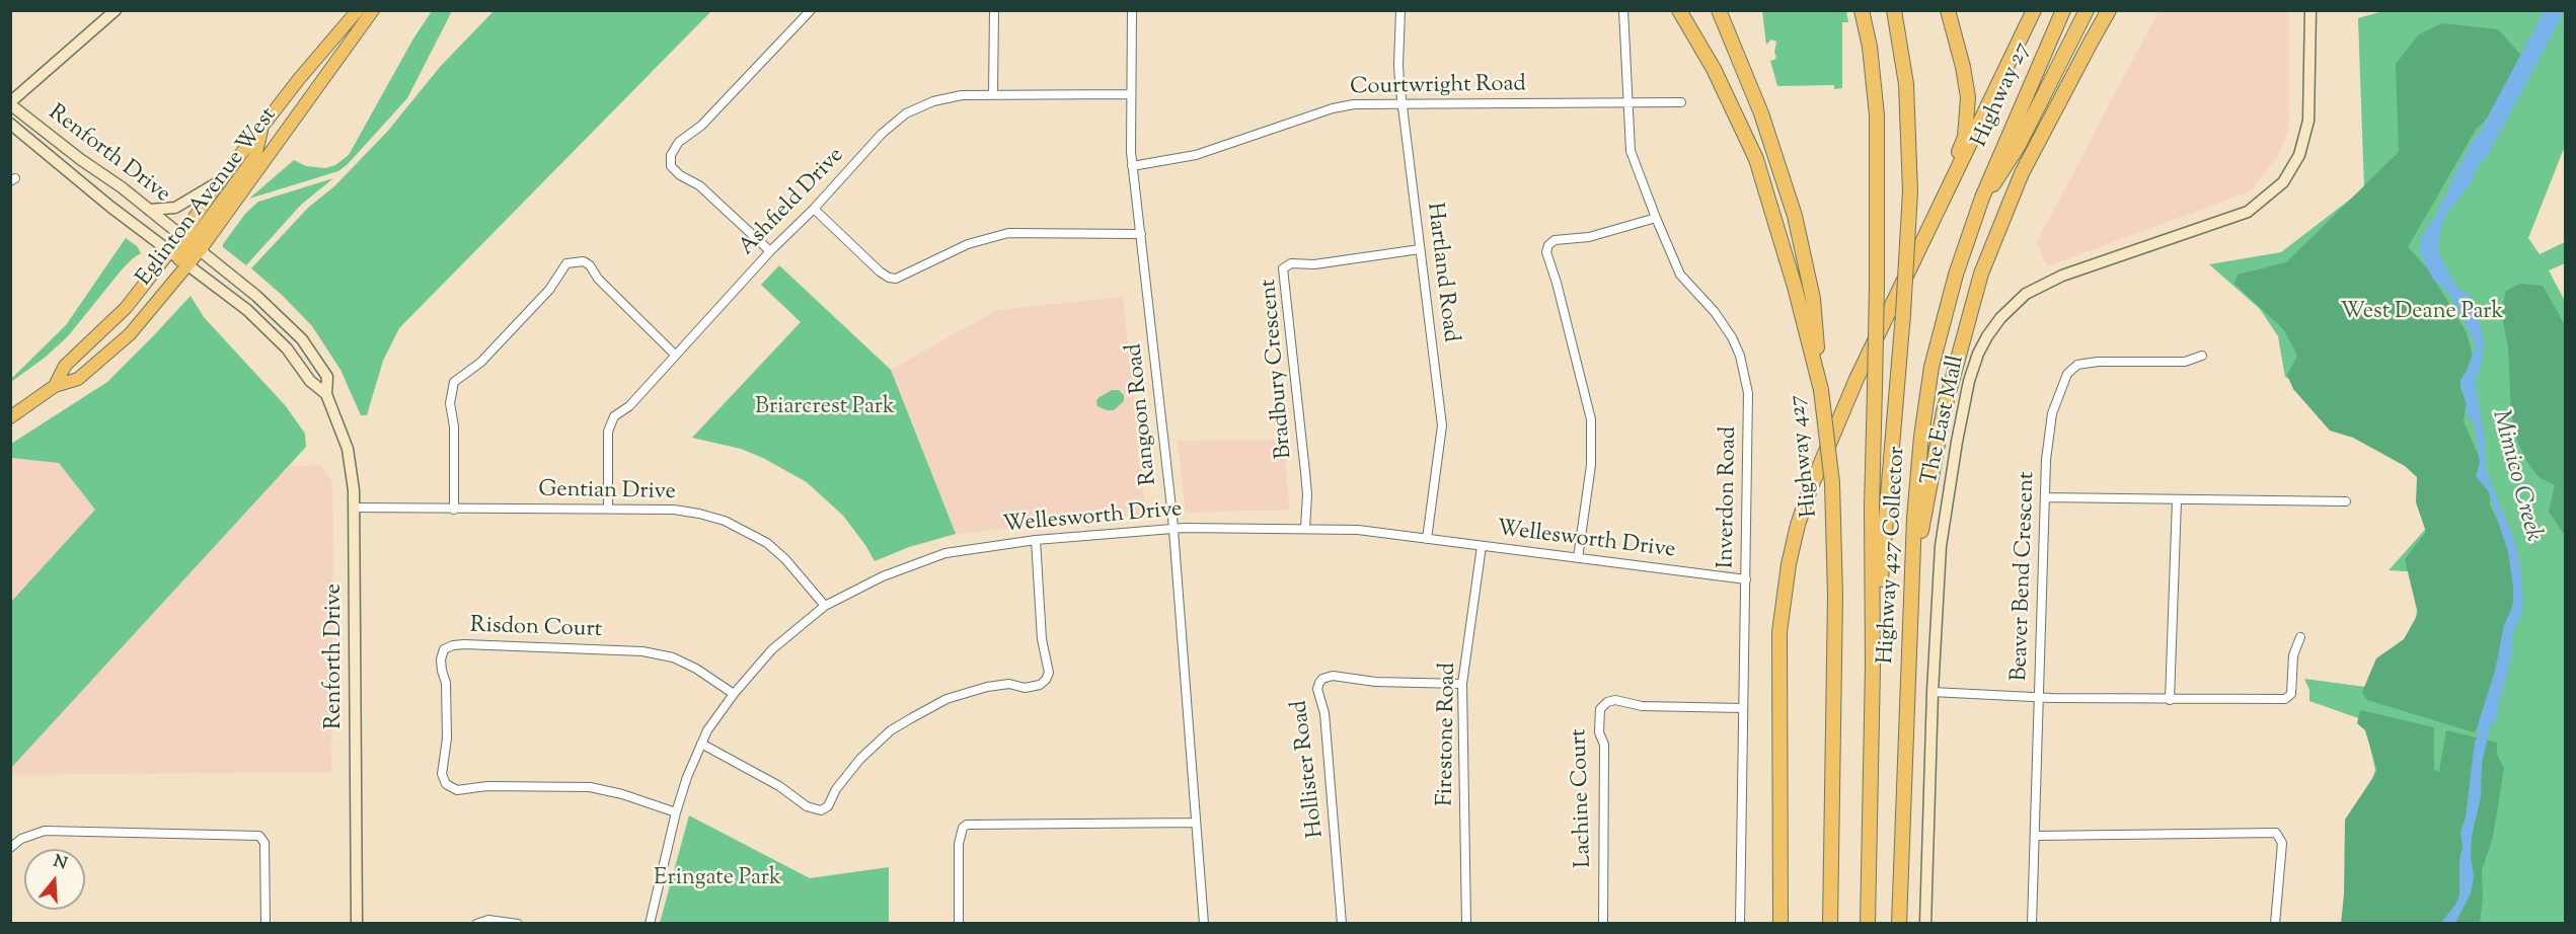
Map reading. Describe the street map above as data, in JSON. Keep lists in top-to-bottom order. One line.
{"streets":{"highway":["Highway 27","Highway 427","Highway 427 Collector"],"main road":["Renforth Drive","Eglinton Avenue West","The East Mall"],"street":["Courtwright Road","Ashfield Drive","Hartland Road","Bradbury Crescent","Rangoon Road","Gentian Drive","Inverdon Road","Wellesworth Drive","Beaver Bend Crescent","Risdon Court","Firestone Road","Hollister Road","Lachine Court"]},"crossings":[["Courtwright Road","Hartland Road"],["Courtwright Road","Rangoon Road"],["Courtwright Road","Inverdon Road"],["Highway 27","Highway 427 Collector"],["Renforth Drive","Eglinton Avenue West"],["Renforth Drive","Gentian Drive"],["Ashfield Drive","Rangoon Road"],["Ashfield Drive","Gentian Drive"],["Hartland Road","Bradbury Crescent"],["Hartland Road","Wellesworth Drive"],["Bradbury Crescent","Wellesworth Drive"],["Rangoon Road","Wellesworth Drive"],["Gentian Drive","Wellesworth Drive"],["Inverdon Road","Wellesworth Drive"],["Inverdon Road","Lachine Court"],["Wellesworth Drive","Risdon Court"],["Wellesworth Drive","Firestone Road"],["Firestone Road","Hollister Road"]],"water":["Mimico Creek"],"parks":["West Deane Park","Briarcrest Park","Eringate Park"],"north":"top"}
